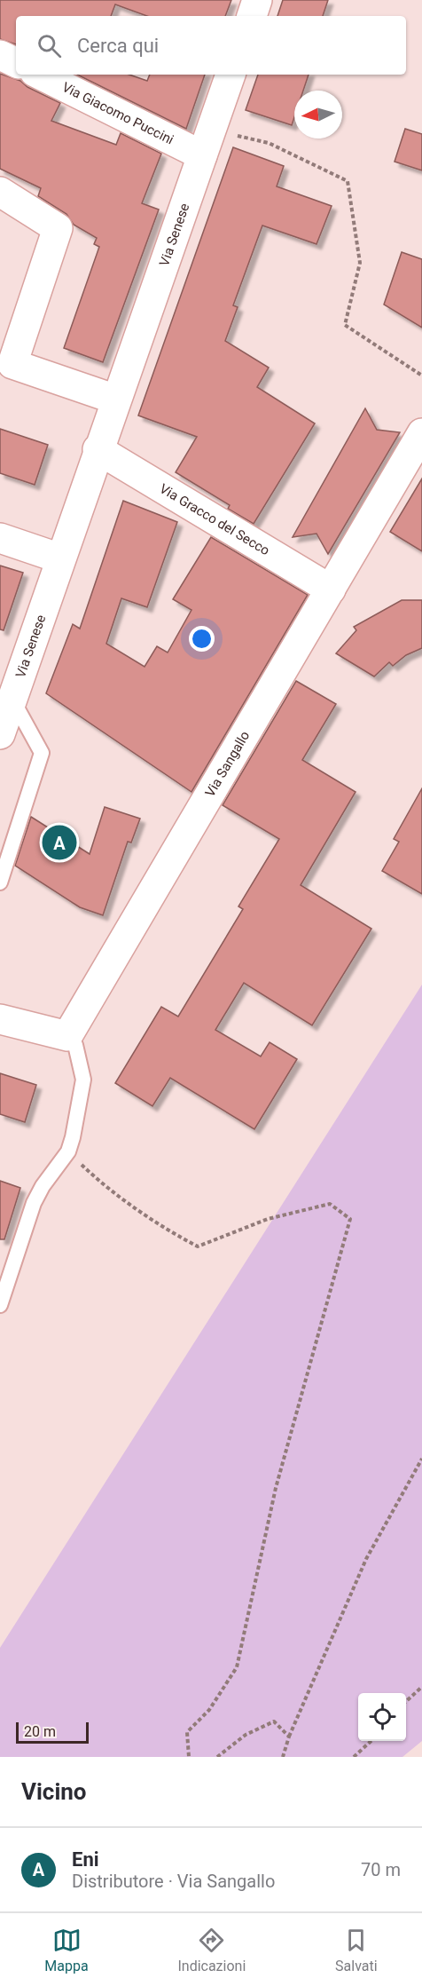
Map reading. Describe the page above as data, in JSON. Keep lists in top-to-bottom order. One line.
{"streets":{"street":["Via Giacomo Puccini","Via Senese","Via Gracco del Secco","Via Sangallo"]},"crossings":[["Via Giacomo Puccini","Via Senese"],["Via Senese","Via Gracco del Secco"],["Via Gracco del Secco","Via Sangallo"]],"scale_bar":"20 m","north":"left","page":{"search":"Cerca qui","pins":"A","scale":"20 m","heading":"Vicino","list":[{"mark":"A","name":"Eni","note":"Distributore · Via Sangallo","value":"70 m"}],"nav":["Mappa","Indicazioni","Salvati"]}}
